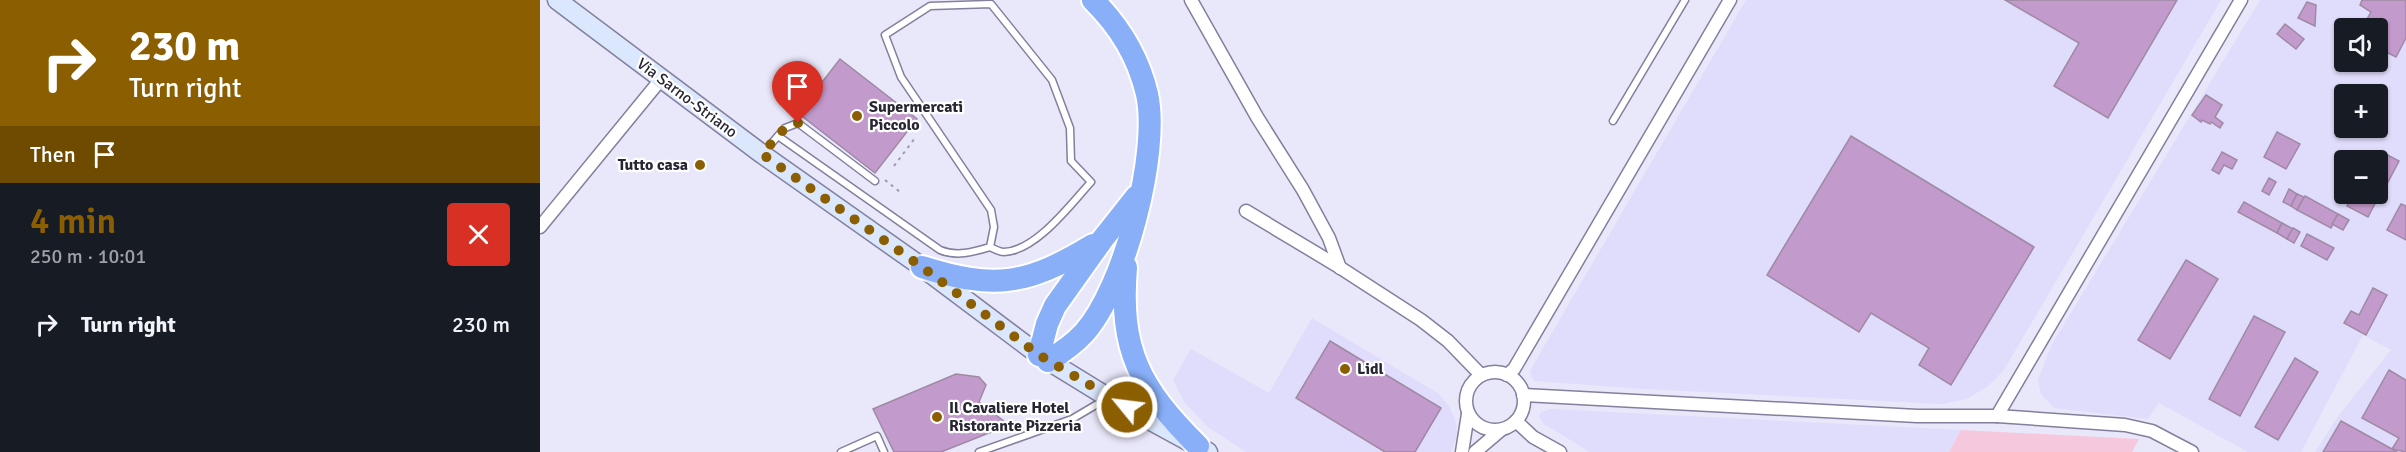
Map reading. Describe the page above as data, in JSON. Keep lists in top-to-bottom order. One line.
{"streets":{"main road":["Via Sarno-Striano"]},"places":["Supermercati Piccolo","Tutto casa","Lidl","Il Cavaliere Hotel Ristorante Pizzeria"],"page":{"turn":["230 m","Turn right"],"map_buttons":["+","−"],"then":"Then","heading":["4 min","250 m · 10:01"],"list":[{"name":"Turn right","value":"230 m"}]}}
